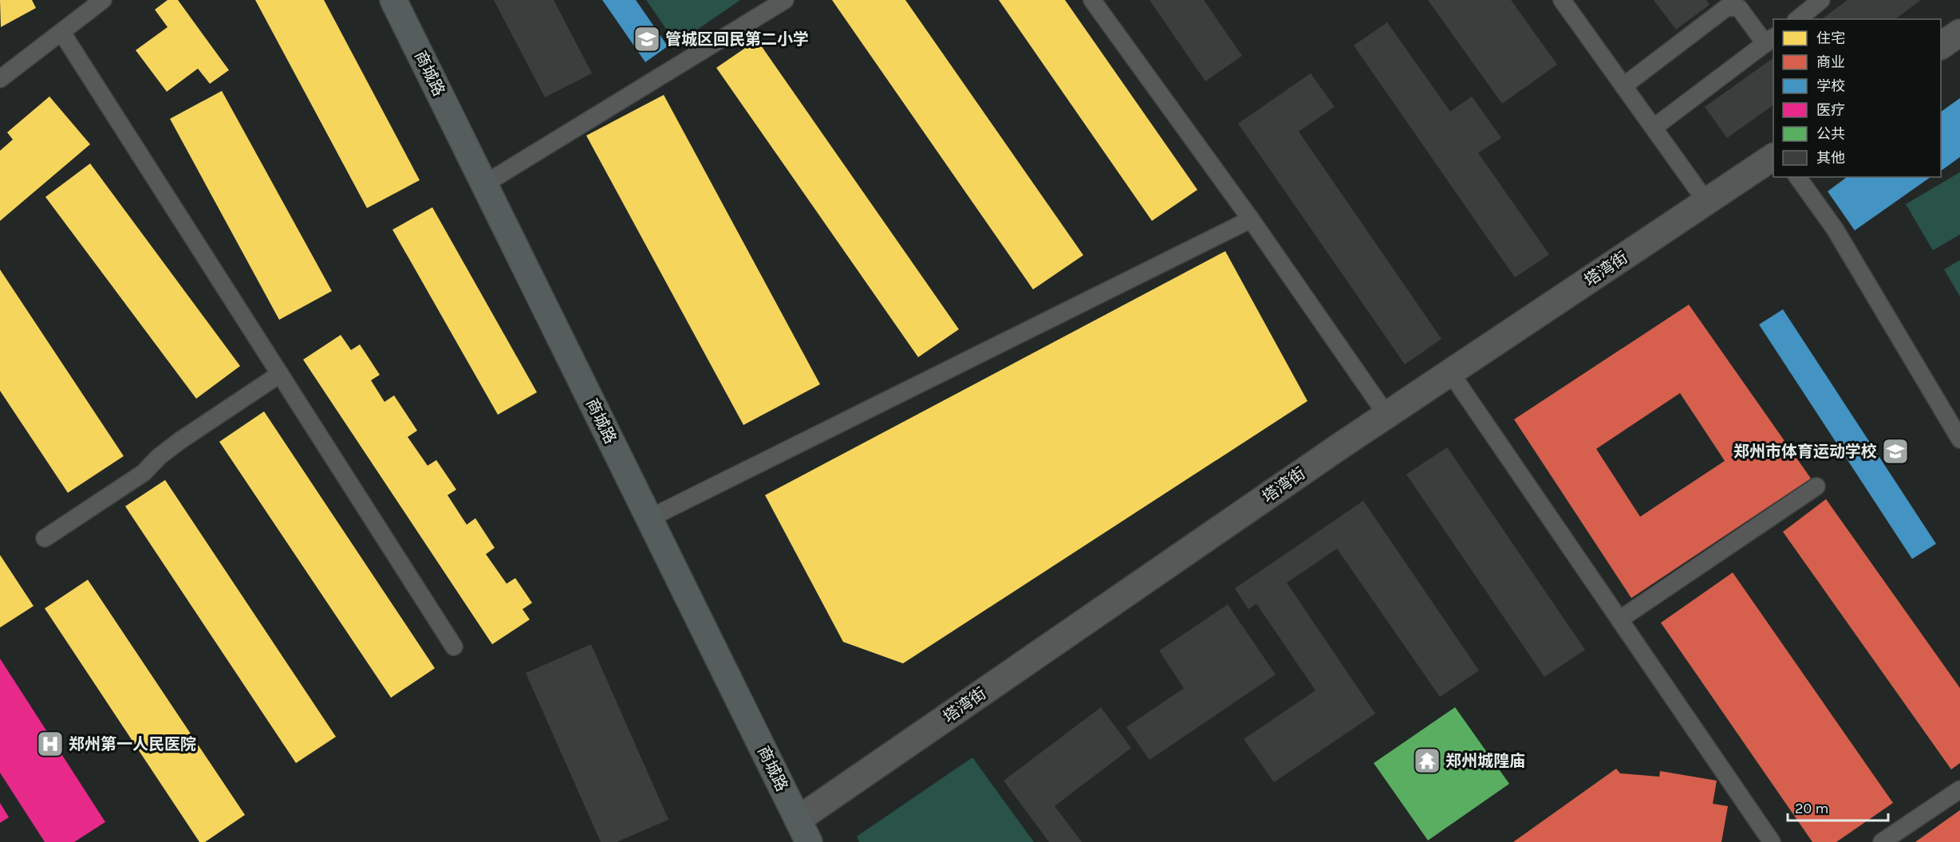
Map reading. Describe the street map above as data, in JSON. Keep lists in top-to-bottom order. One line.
{"streets":{"street":["商城路","塔湾街"]},"crossings":[["商城路","塔湾街"]],"places":{"school or university":["管城区回民第二小学","郑州市体育运动学校"],"hospital":["郑州第一人民医院"],"temple":["郑州城隍庙"]},"legend":["住宅","商业","学校","医疗","公共","其他"],"scale_bar":"20 m"}
